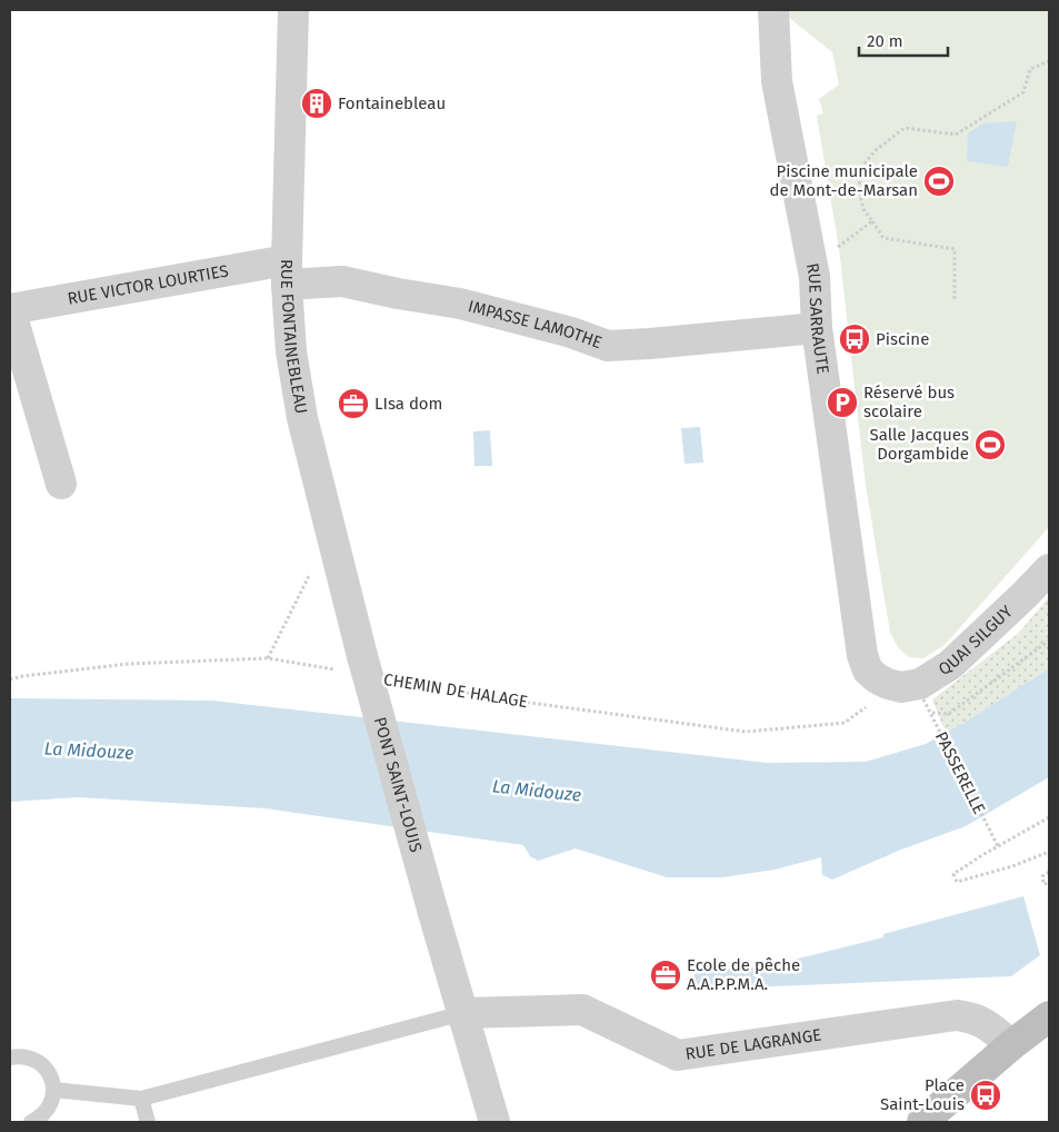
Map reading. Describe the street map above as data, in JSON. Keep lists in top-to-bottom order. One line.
{"streets":{"street":["RUE VICTOR LOURTIES","RUE SARRAUTE","IMPASSE LAMOTHE","RUE FONTAINEBLEAU","QUAI SILGUY","PONT SAINT-LOUIS","RUE DE LAGRANGE"],"path":["CHEMIN DE HALAGE","PASSERELLE"]},"crossings":[["RUE VICTOR LOURTIES","IMPASSE LAMOTHE"],["RUE VICTOR LOURTIES","RUE FONTAINEBLEAU"],["RUE SARRAUTE","IMPASSE LAMOTHE"],["RUE SARRAUTE","QUAI SILGUY"],["RUE SARRAUTE","CHEMIN DE HALAGE"],["IMPASSE LAMOTHE","RUE FONTAINEBLEAU"],["RUE FONTAINEBLEAU","PONT SAINT-LOUIS"],["QUAI SILGUY","CHEMIN DE HALAGE"],["PONT SAINT-LOUIS","RUE DE LAGRANGE"]],"water":["La Midouze"],"places":{"building":["Fontainebleau"],"sports":["Piscine municipale de Mont-de-Marsan","Salle Jacques Dorgambide"],"bus stop":["Piscine","Place Saint-Louis"],"parking":["Réservé bus scolaire"],"office":["LIsa dom","Ecole de pêche A.A.P.P.M.A."]},"scale_bar":"20 m"}
